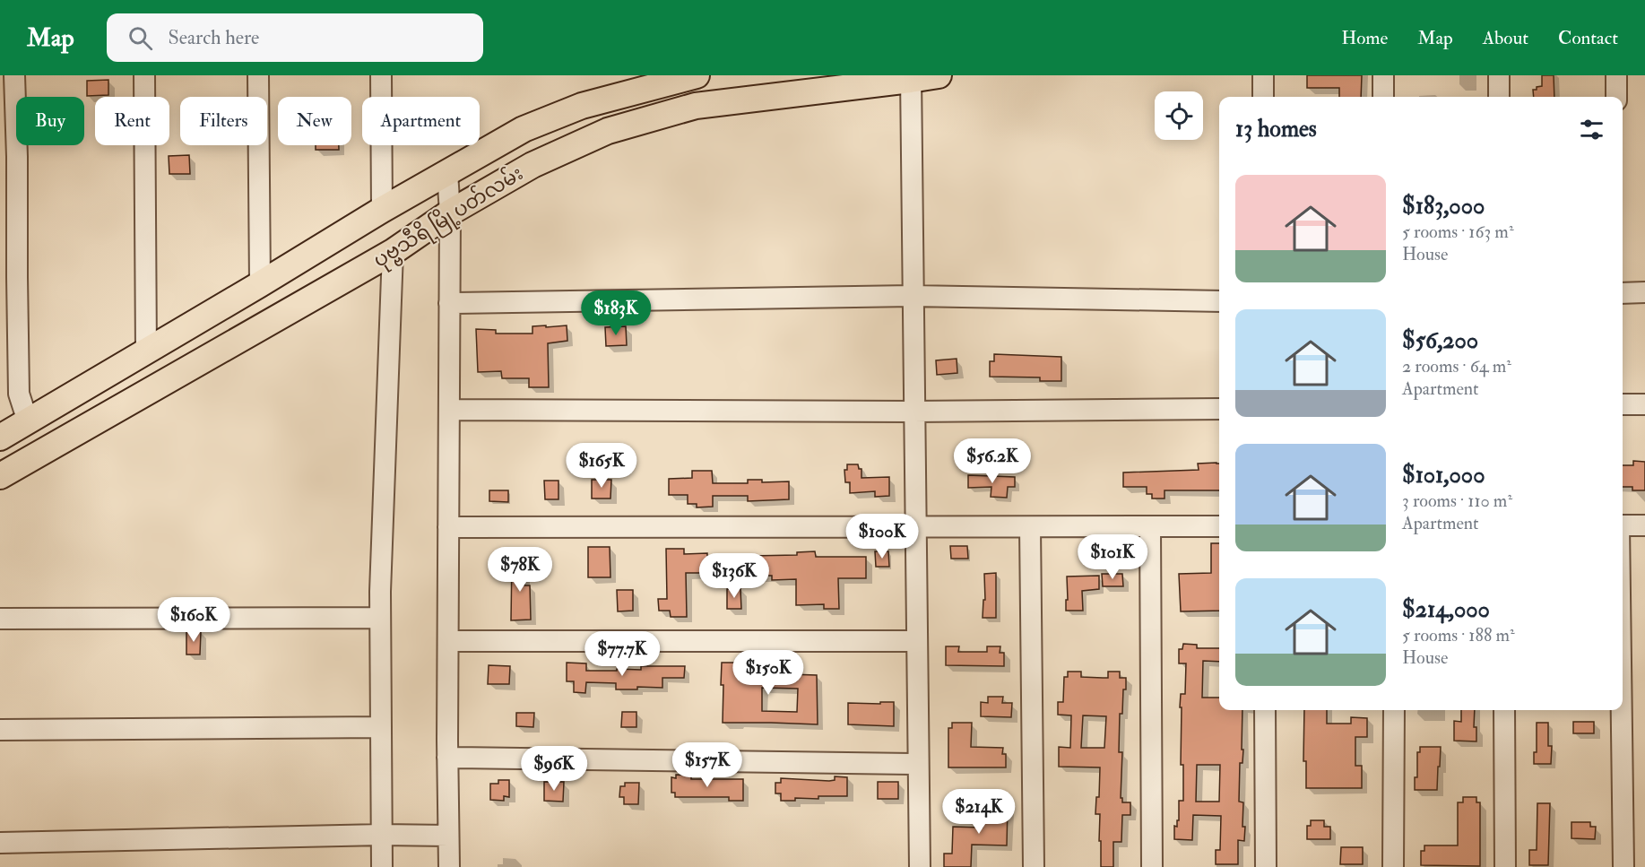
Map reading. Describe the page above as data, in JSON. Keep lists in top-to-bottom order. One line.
{"streets":{"main road":["ပုဗ္ဗသီရိ မြို့ပတ်လမ်း"]},"page":{"header":"Map","search":"Search here","nav":["Home","Map","About","Contact"],"chip":["Buy","Rent","Filters","New","Apartment"],"heading":"13 homes","list":[{"name":"$183,000","note":"5 rooms · 163 m² · House"},{"name":"$56,200","note":"2 rooms · 64 m² · Apartment"},{"name":"$101,000","note":"3 rooms · 110 m² · Apartment"},{"name":"$214,000","note":"5 rooms · 188 m² · House"}],"price":["$183K","$56.2K","$165K","$100K","$101K","$78K","$136K","$160K","$77.7K","$150K","$157K","$96K","$214K"]}}
